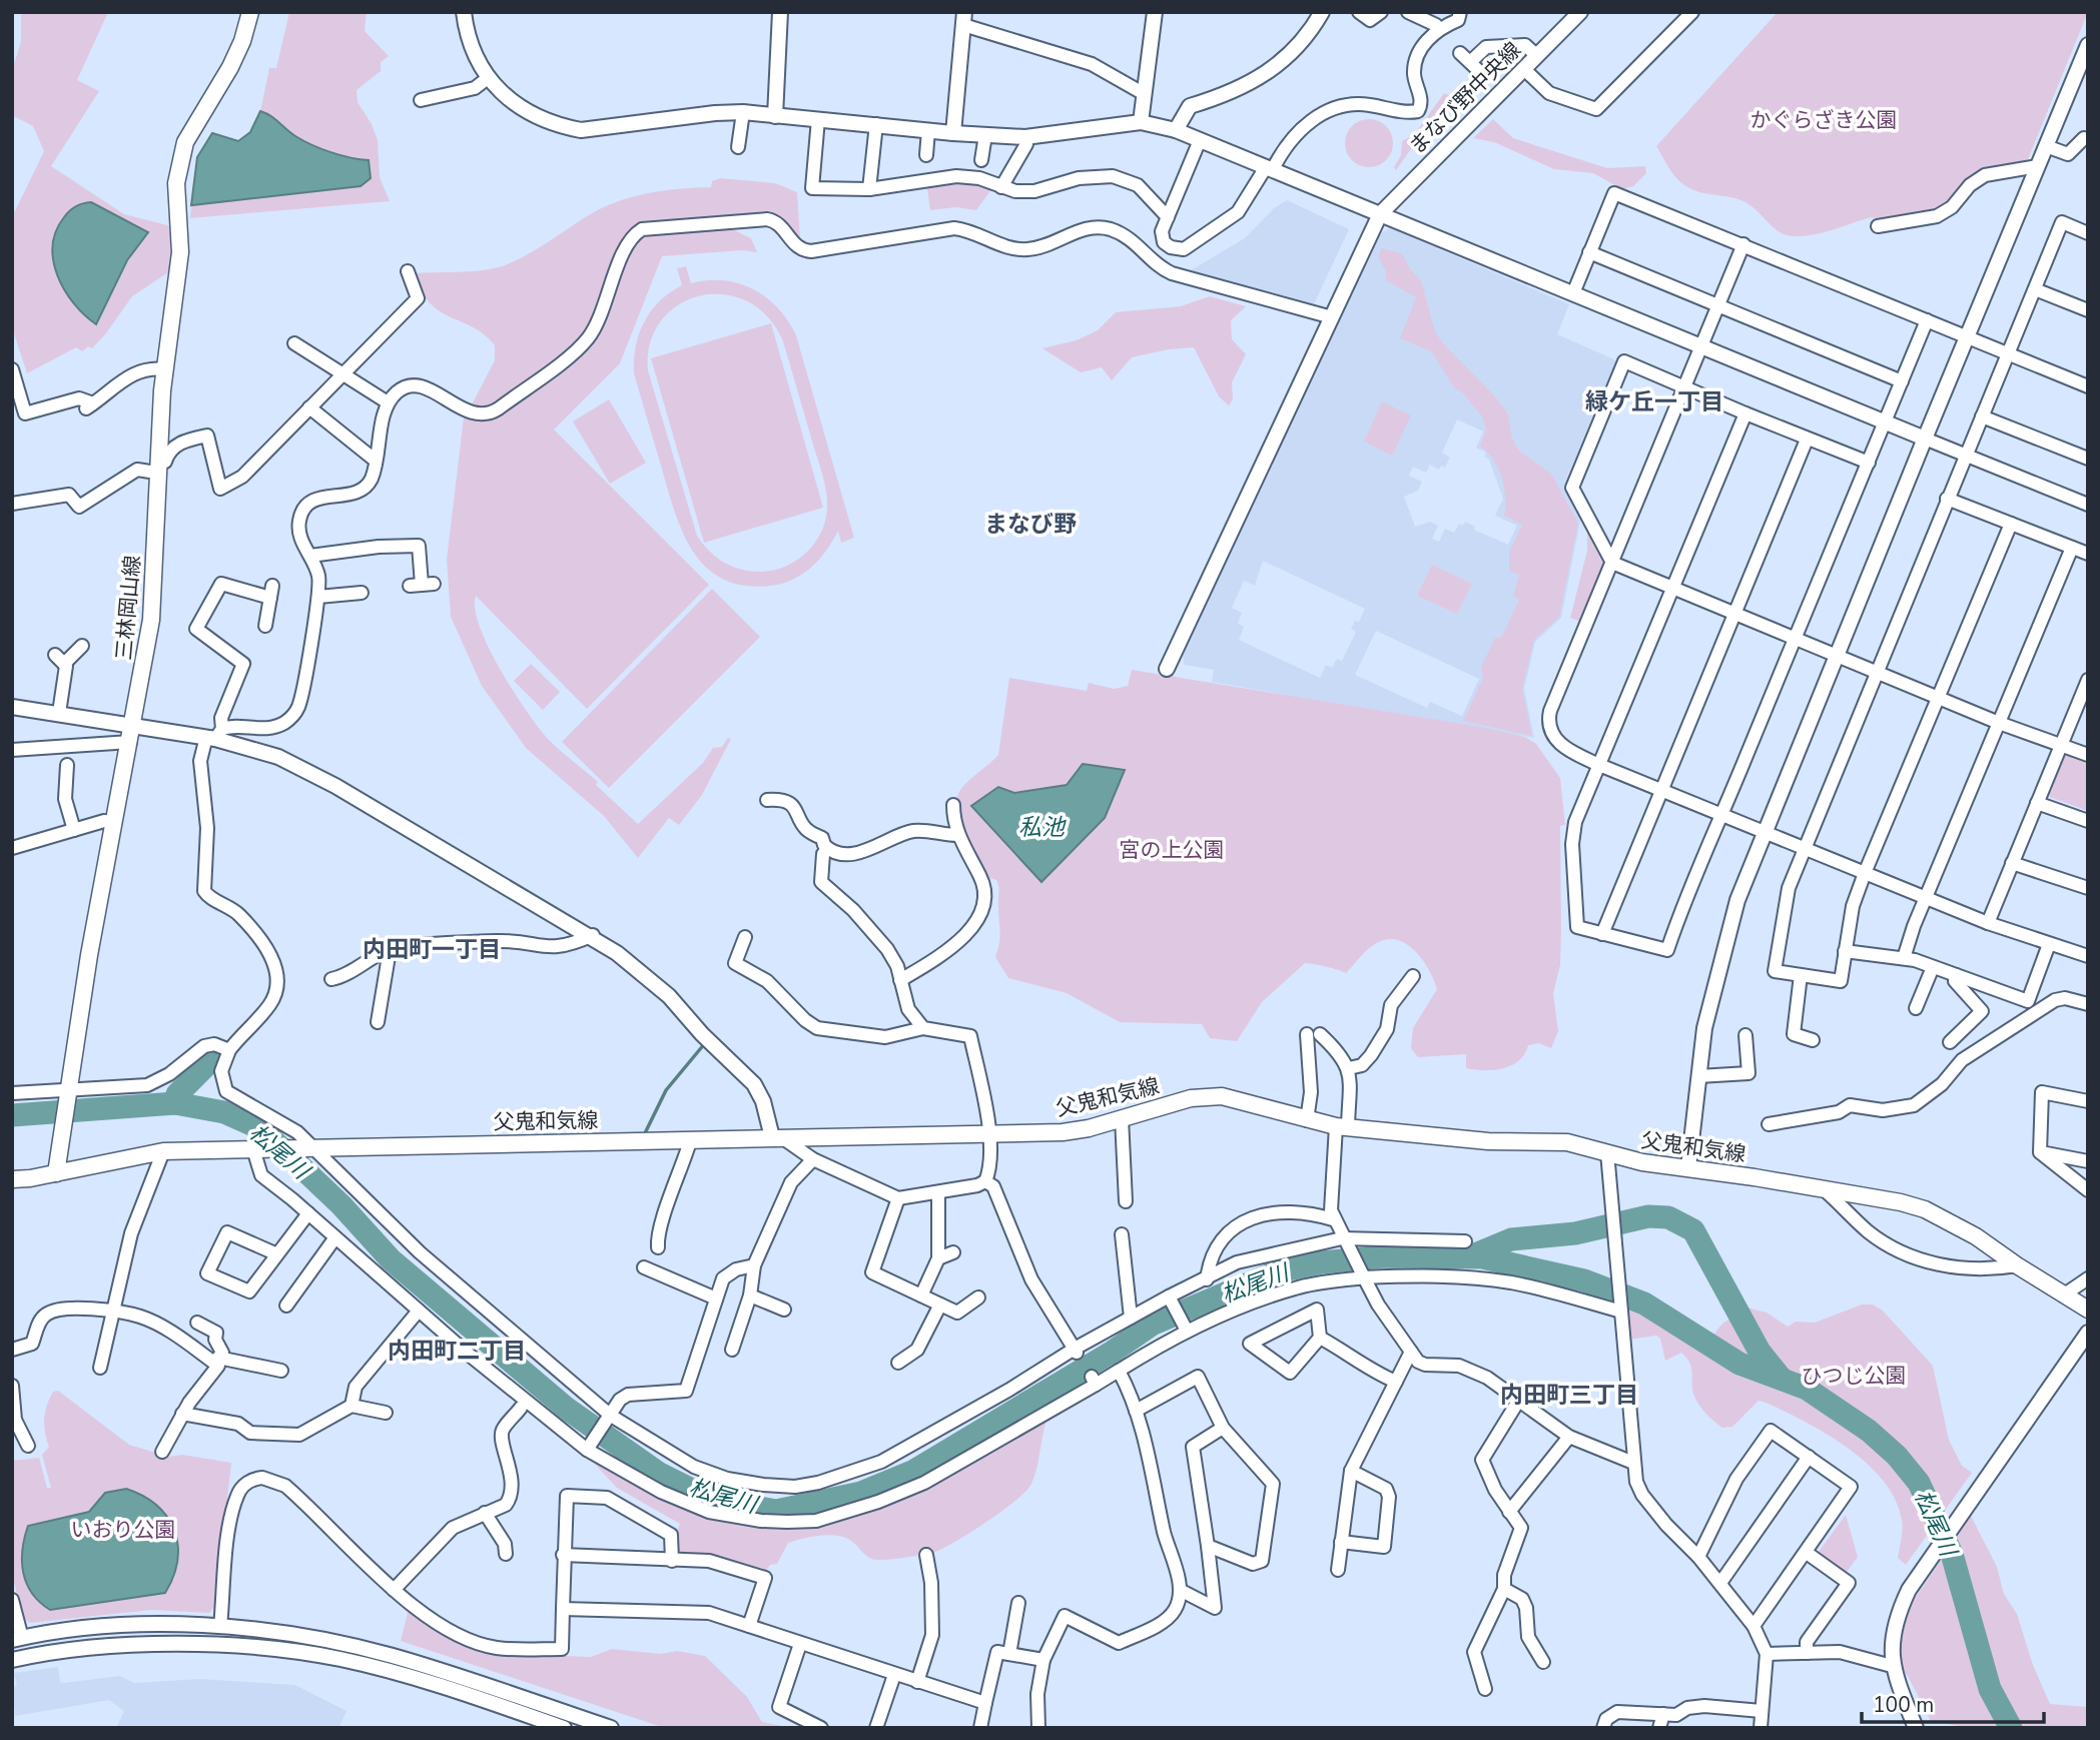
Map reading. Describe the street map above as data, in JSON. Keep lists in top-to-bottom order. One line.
{"streets":{"main road":["三林岡山線","父鬼和気線"],"street":["まなび野中央線"]},"crossings":[["三林岡山線","父鬼和気線"]],"districts":["緑ケ丘一丁目","まなび野","内田町一丁目","内田町二丁目","内田町三丁目"],"water":["私池","松尾川"],"parks":["かぐらざき公園","宮の上公園","ひつじ公園","いおり公園"],"scale_bar":"100 m"}
